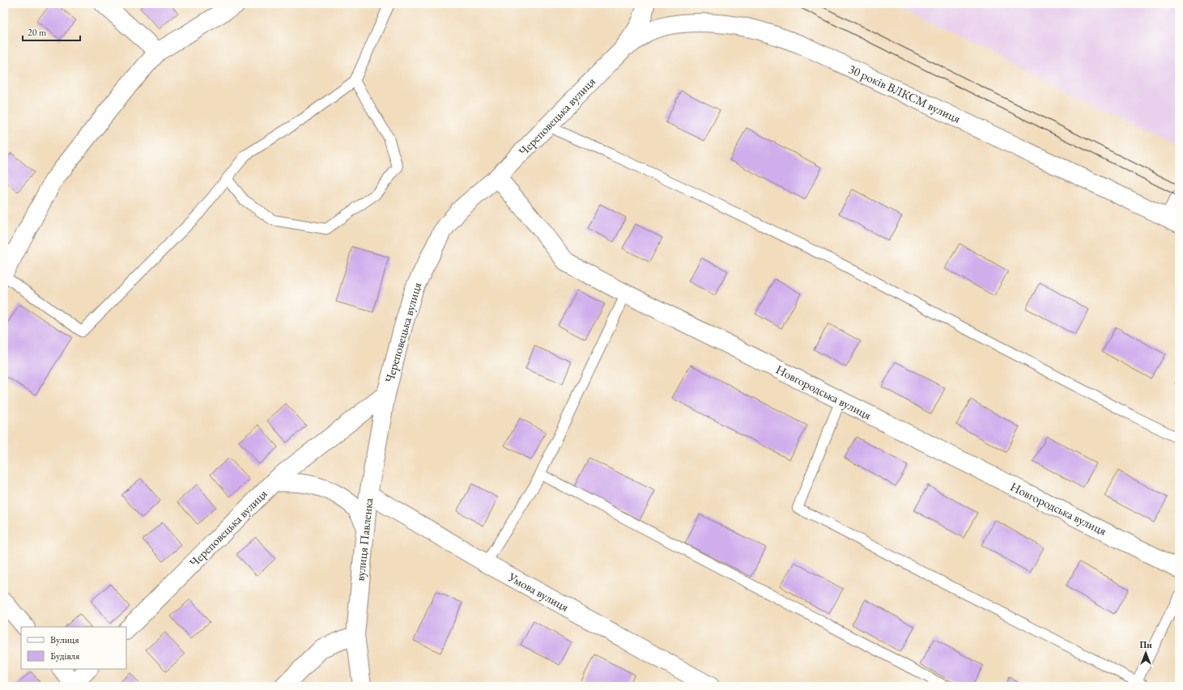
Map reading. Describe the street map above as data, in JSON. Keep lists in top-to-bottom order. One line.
{"streets":{"street":["30 років ВЛКСМ вулиця","Череповецька вулиця","Новгородська вулиця","вулиця Павленка","Умова вулиця"]},"crossings":[["30 років ВЛКСМ вулиця","Череповецька вулиця"],["Череповецька вулиця","Новгородська вулиця"],["Череповецька вулиця","вулиця Павленка"],["вулиця Павленка","Умова вулиця"]],"legend":["Вулиця","Будівля"],"scale_bar":"20 m","north":"top"}
